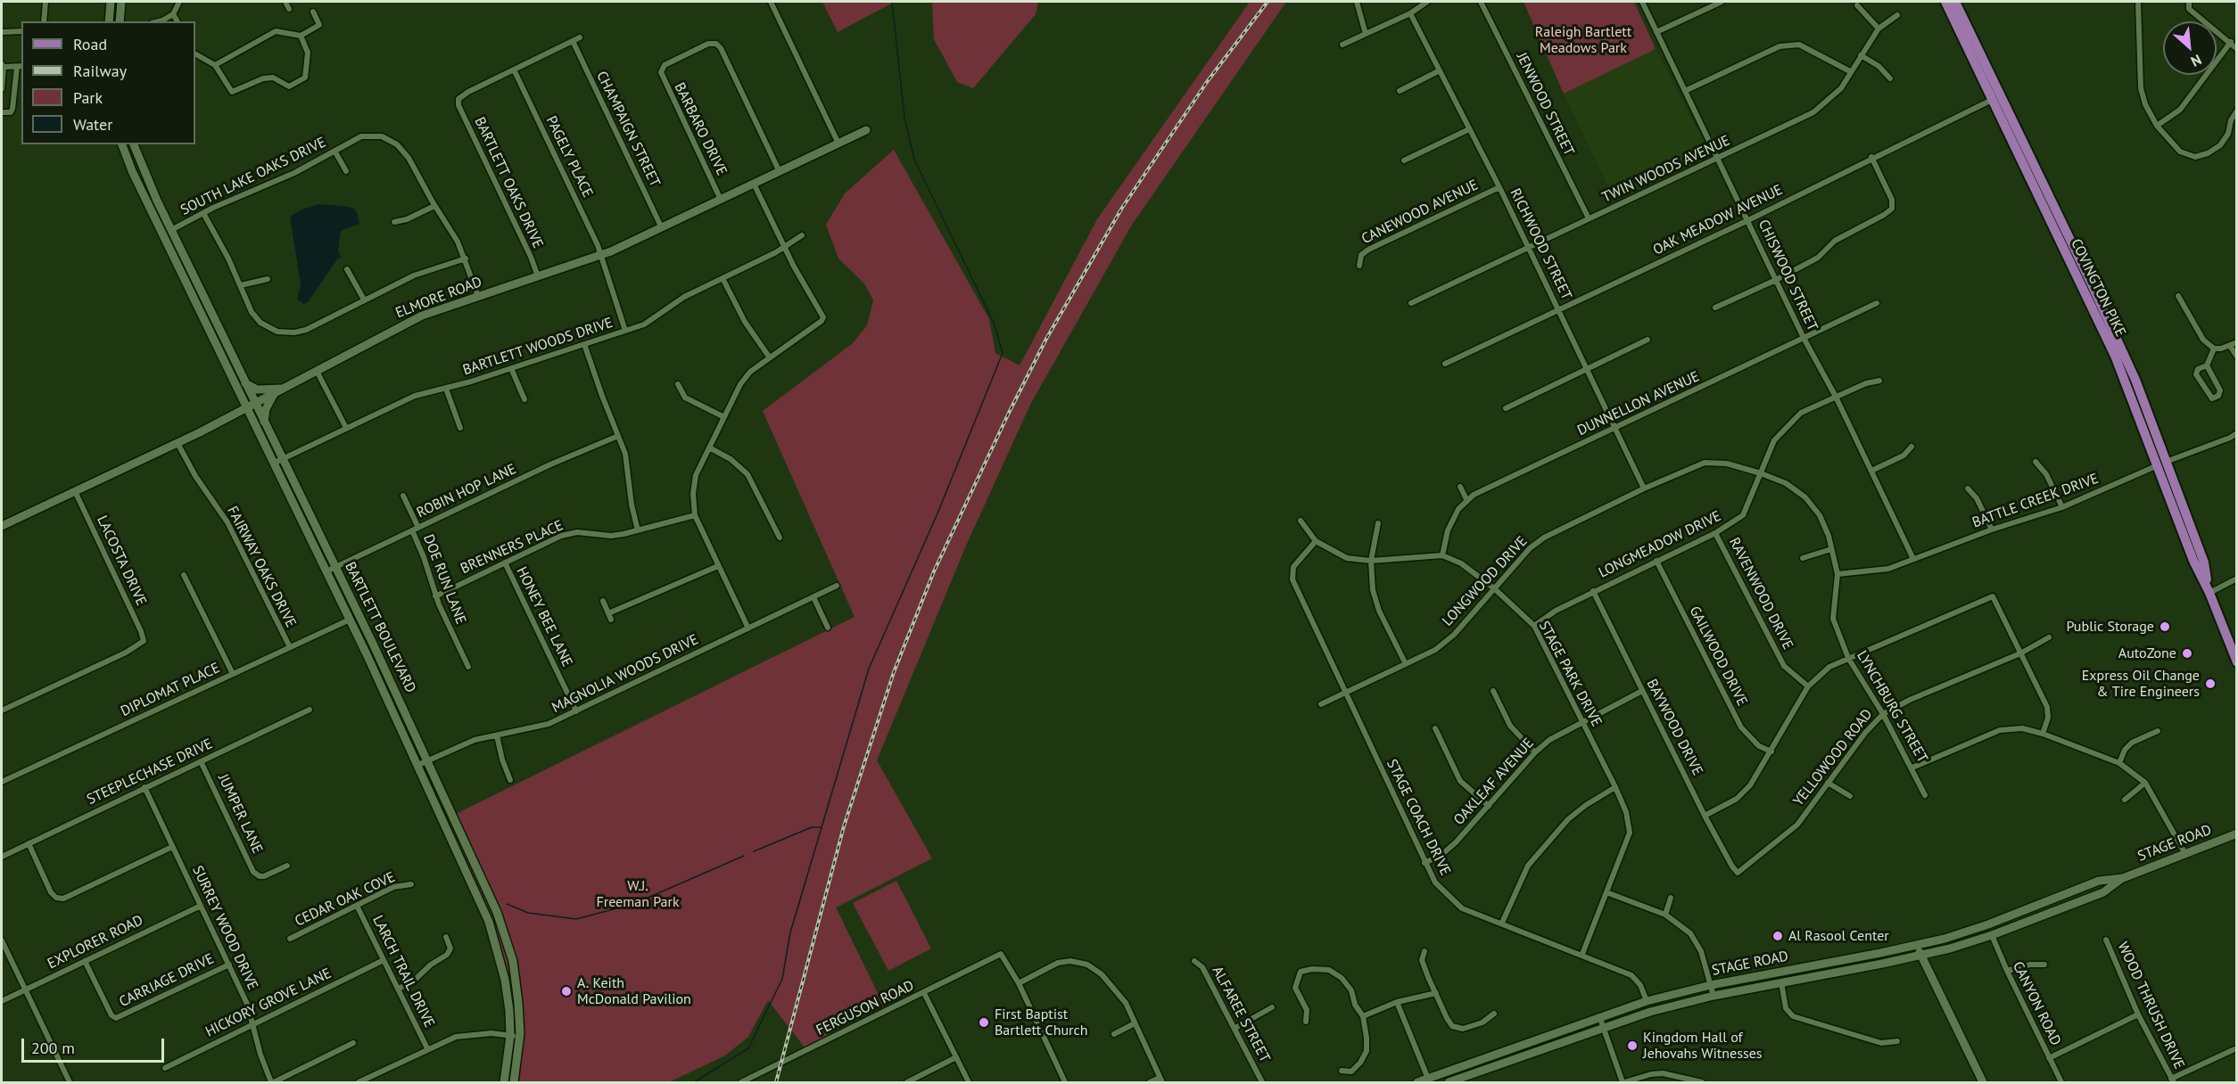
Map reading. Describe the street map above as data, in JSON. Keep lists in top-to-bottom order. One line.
{"streets":{"main road":["COVINGTON PIKE","ELMORE ROAD","BARTLETT BOULEVARD","STAGE ROAD"],"street":["JENWOOD STREET","CHAMPAIGN STREET","BARBARO DRIVE","PAGELY PLACE","TWIN WOODS AVENUE","SOUTH LAKE OAKS DRIVE","BARTLETT OAKS DRIVE","CANEWOOD AVENUE","OAK MEADOW AVENUE","RICHWOOD STREET","CHISWOOD STREET","BARTLETT WOODS DRIVE","DUNNELLON AVENUE","ROBIN HOP LANE","BATTLE CREEK DRIVE","LONGMEADOW DRIVE","BRENNERS PLACE","LACOSTA DRIVE","FAIRWAY OAKS DRIVE","DOE RUN LANE","LONGWOOD DRIVE","RAVENWOOD DRIVE","HONEY BEE LANE","GAILWOOD DRIVE","MAGNOLIA WOODS DRIVE","STAGE PARK DRIVE","DIPLOMAT PLACE","LYNCHBURG STREET","BAYWOOD DRIVE","YELLOWOOD ROAD","STEEPLECHASE DRIVE","OAKLEAF AVENUE","JUMPER LANE","STAGE COACH DRIVE","CEDAR OAK COVE","SURREY WOOD DRIVE","EXPLORER ROAD","LARCH TRAIL DRIVE","CARRIAGE DRIVE","HICKORY GROVE LANE","CANYON ROAD","WOOD THRUSH DRIVE","FERGUSON ROAD","ALFAREE STREET"]},"crossings":[["JENWOOD STREET","TWIN WOODS AVENUE"],["CHAMPAIGN STREET","ELMORE ROAD"],["BARBARO DRIVE","ELMORE ROAD"],["PAGELY PLACE","BARTLETT OAKS DRIVE"],["PAGELY PLACE","ELMORE ROAD"],["PAGELY PLACE","BARTLETT WOODS DRIVE"],["TWIN WOODS AVENUE","RICHWOOD STREET"],["TWIN WOODS AVENUE","CHISWOOD STREET"],["SOUTH LAKE OAKS DRIVE","BARTLETT BOULEVARD"],["BARTLETT OAKS DRIVE","ELMORE ROAD"],["CANEWOOD AVENUE","RICHWOOD STREET"],["OAK MEADOW AVENUE","RICHWOOD STREET"],["OAK MEADOW AVENUE","CHISWOOD STREET"],["OAK MEADOW AVENUE","COVINGTON PIKE"],["RICHWOOD STREET","DUNNELLON AVENUE"],["RICHWOOD STREET","LONGWOOD DRIVE"],["CHISWOOD STREET","DUNNELLON AVENUE"],["CHISWOOD STREET","BATTLE CREEK DRIVE"],["CHISWOOD STREET","LONGMEADOW DRIVE"],["COVINGTON PIKE","BATTLE CREEK DRIVE"],["ELMORE ROAD","LACOSTA DRIVE"],["ELMORE ROAD","FAIRWAY OAKS DRIVE"],["ELMORE ROAD","BARTLETT BOULEVARD"],["BARTLETT WOODS DRIVE","BARTLETT BOULEVARD"],["DUNNELLON AVENUE","STAGE PARK DRIVE"],["ROBIN HOP LANE","DOE RUN LANE"],["ROBIN HOP LANE","BARTLETT BOULEVARD"],["BATTLE CREEK DRIVE","LYNCHBURG STREET"],["LONGMEADOW DRIVE","LONGWOOD DRIVE"],["LONGMEADOW DRIVE","RAVENWOOD DRIVE"],["LONGMEADOW DRIVE","GAILWOOD DRIVE"],["LONGMEADOW DRIVE","STAGE PARK DRIVE"],["LONGMEADOW DRIVE","LYNCHBURG STREET"],["LONGMEADOW DRIVE","BAYWOOD DRIVE"],["BRENNERS PLACE","DOE RUN LANE"],["BRENNERS PLACE","HONEY BEE LANE"],["FAIRWAY OAKS DRIVE","DIPLOMAT PLACE"],["LONGWOOD DRIVE","STAGE PARK DRIVE"],["LONGWOOD DRIVE","LYNCHBURG STREET"],["LONGWOOD DRIVE","STAGE COACH DRIVE"],["HONEY BEE LANE","MAGNOLIA WOODS DRIVE"],["BARTLETT BOULEVARD","MAGNOLIA WOODS DRIVE"],["BARTLETT BOULEVARD","DIPLOMAT PLACE"],["STAGE PARK DRIVE","OAKLEAF AVENUE"],["STAGE PARK DRIVE","STAGE COACH DRIVE"],["LYNCHBURG STREET","YELLOWOOD ROAD"],["BAYWOOD DRIVE","YELLOWOOD ROAD"],["BAYWOOD DRIVE","OAKLEAF AVENUE"],["STEEPLECHASE DRIVE","JUMPER LANE"],["STEEPLECHASE DRIVE","SURREY WOOD DRIVE"],["OAKLEAF AVENUE","STAGE COACH DRIVE"],["STAGE COACH DRIVE","STAGE ROAD"],["STAGE ROAD","CANYON ROAD"],["CEDAR OAK COVE","LARCH TRAIL DRIVE"],["SURREY WOOD DRIVE","EXPLORER ROAD"],["SURREY WOOD DRIVE","CARRIAGE DRIVE"],["SURREY WOOD DRIVE","HICKORY GROVE LANE"],["EXPLORER ROAD","CARRIAGE DRIVE"],["LARCH TRAIL DRIVE","HICKORY GROVE LANE"]],"parks":["Raleigh Bartlett Meadows Park","W.J. Freeman Park"],"places":["Public Storage","AutoZone","Express Oil Change & Tire Engineers","Al Rasool Center","A. Keith McDonald Pavilion","First Baptist Bartlett Church","Kingdom Hall of Jehovahs Witnesses"],"legend":["Road","Railway","Park","Water"],"scale_bar":"200 m","north":"bottom right"}
